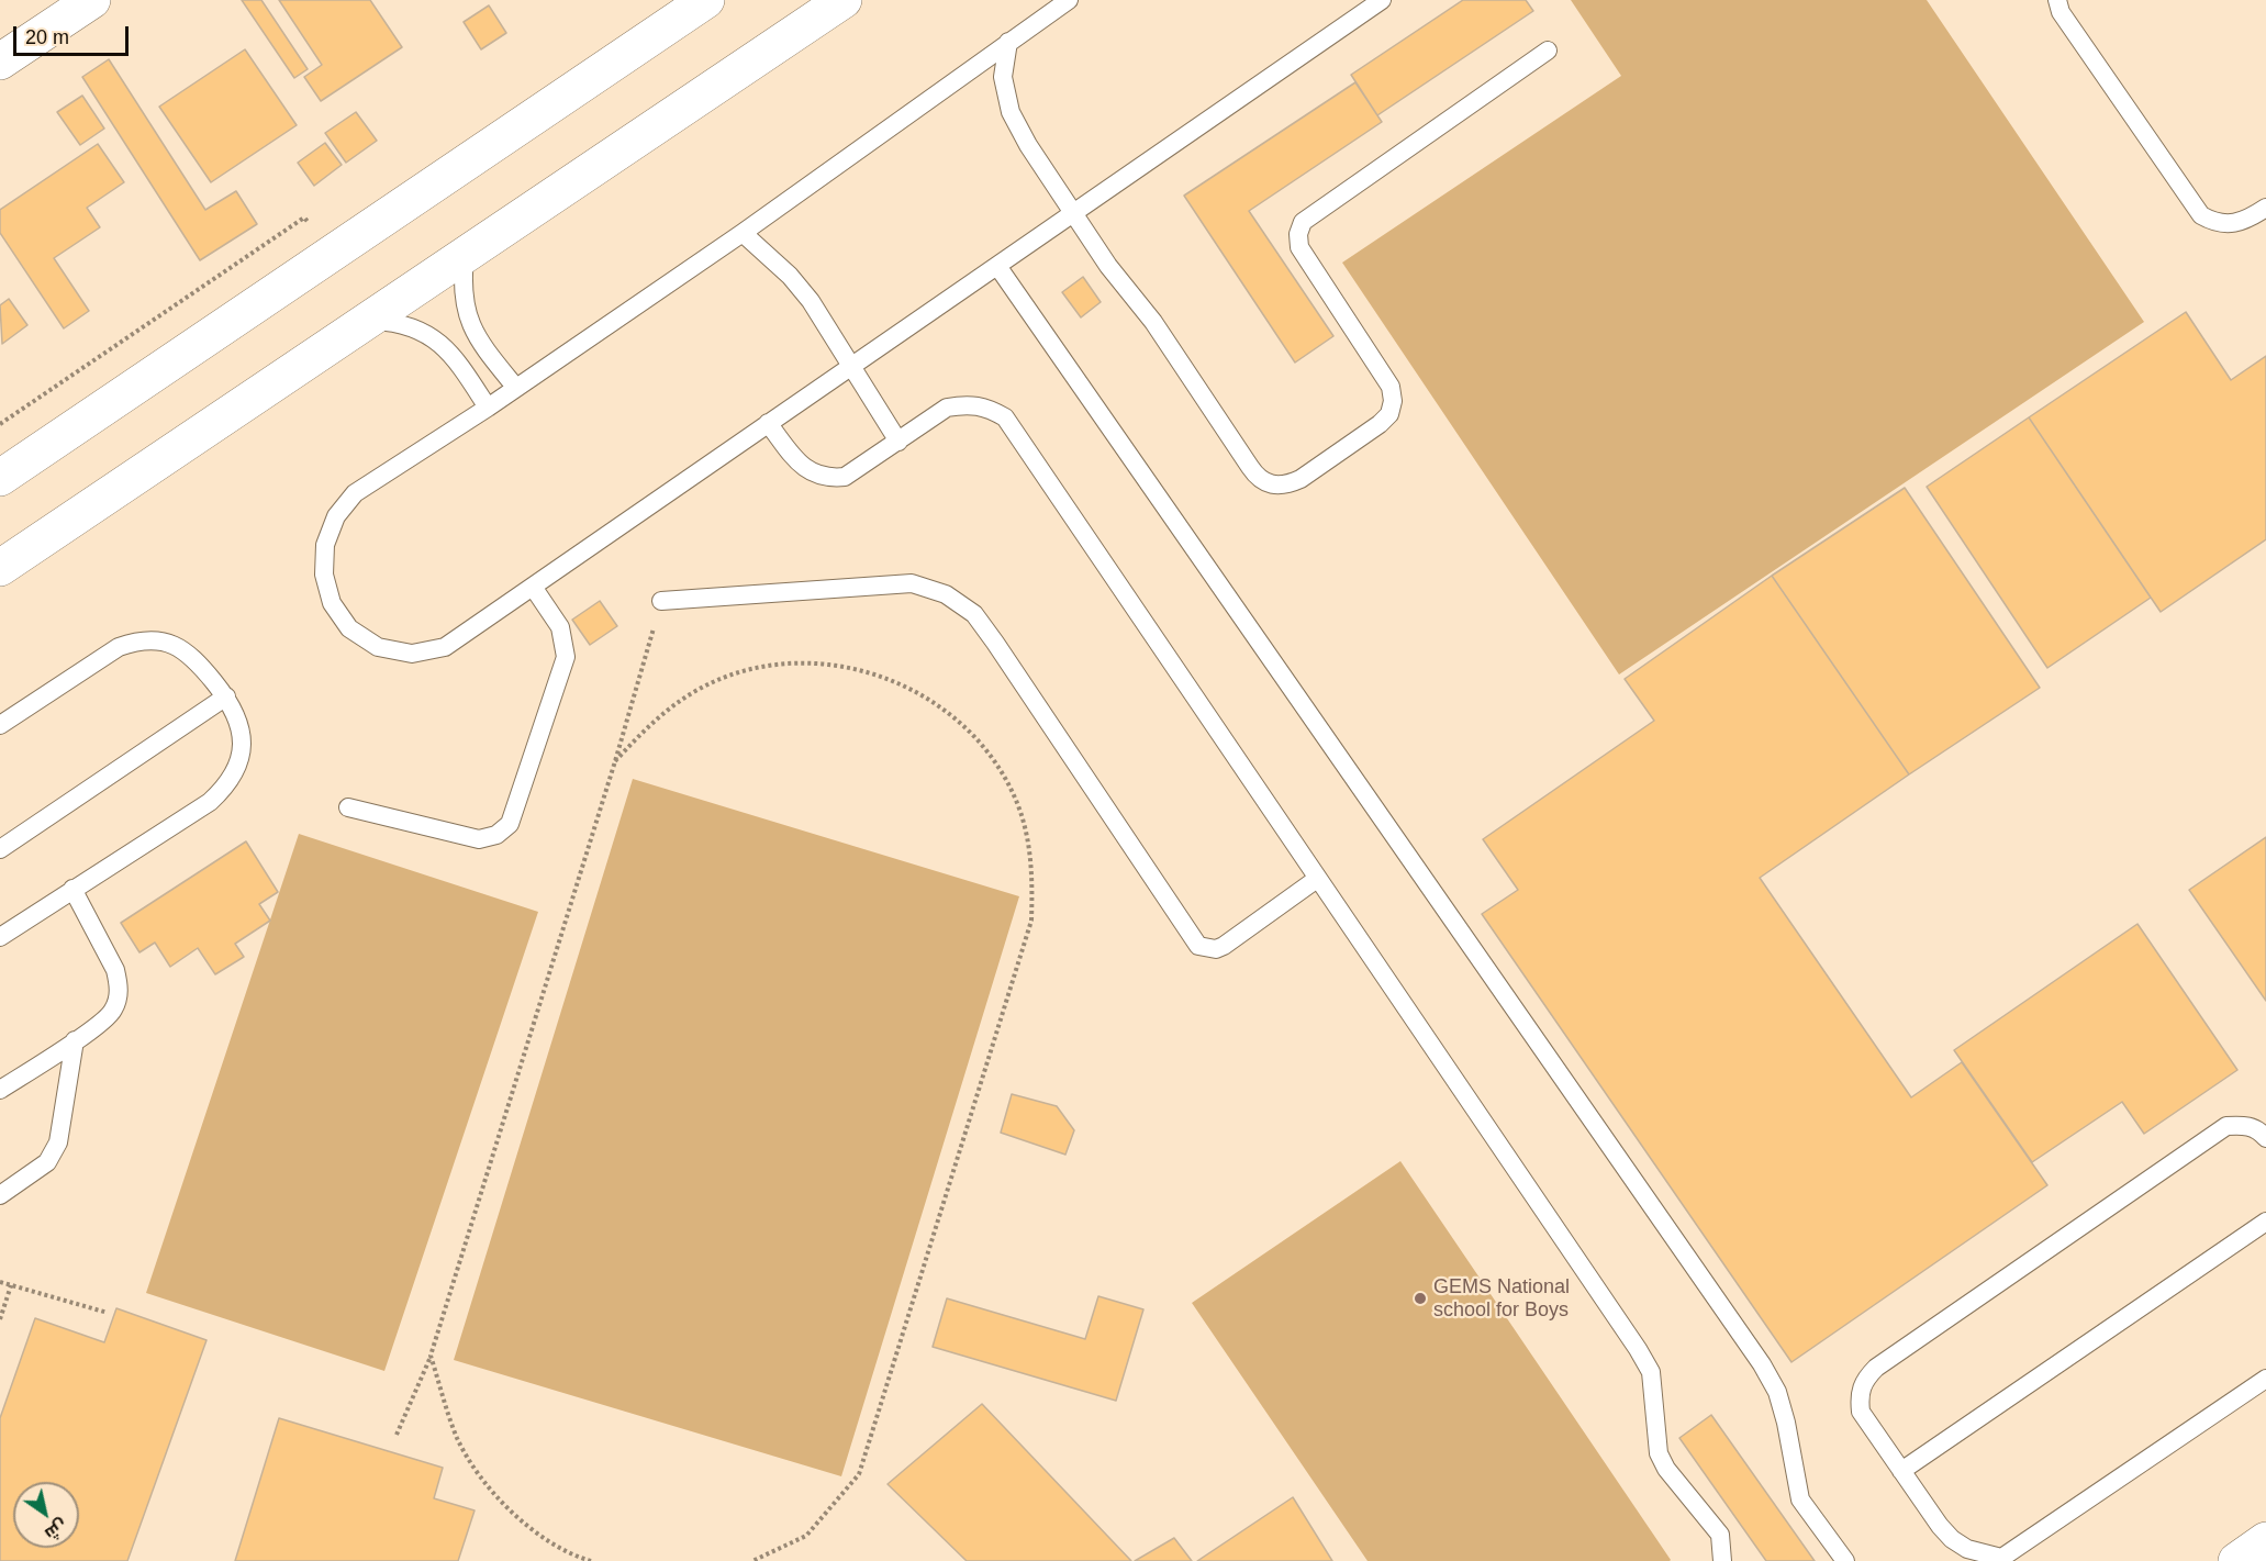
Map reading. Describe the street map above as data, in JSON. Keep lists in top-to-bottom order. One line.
{"places":["GEMS National school for Boys"],"scale_bar":"20 m","north":"bottom right"}
